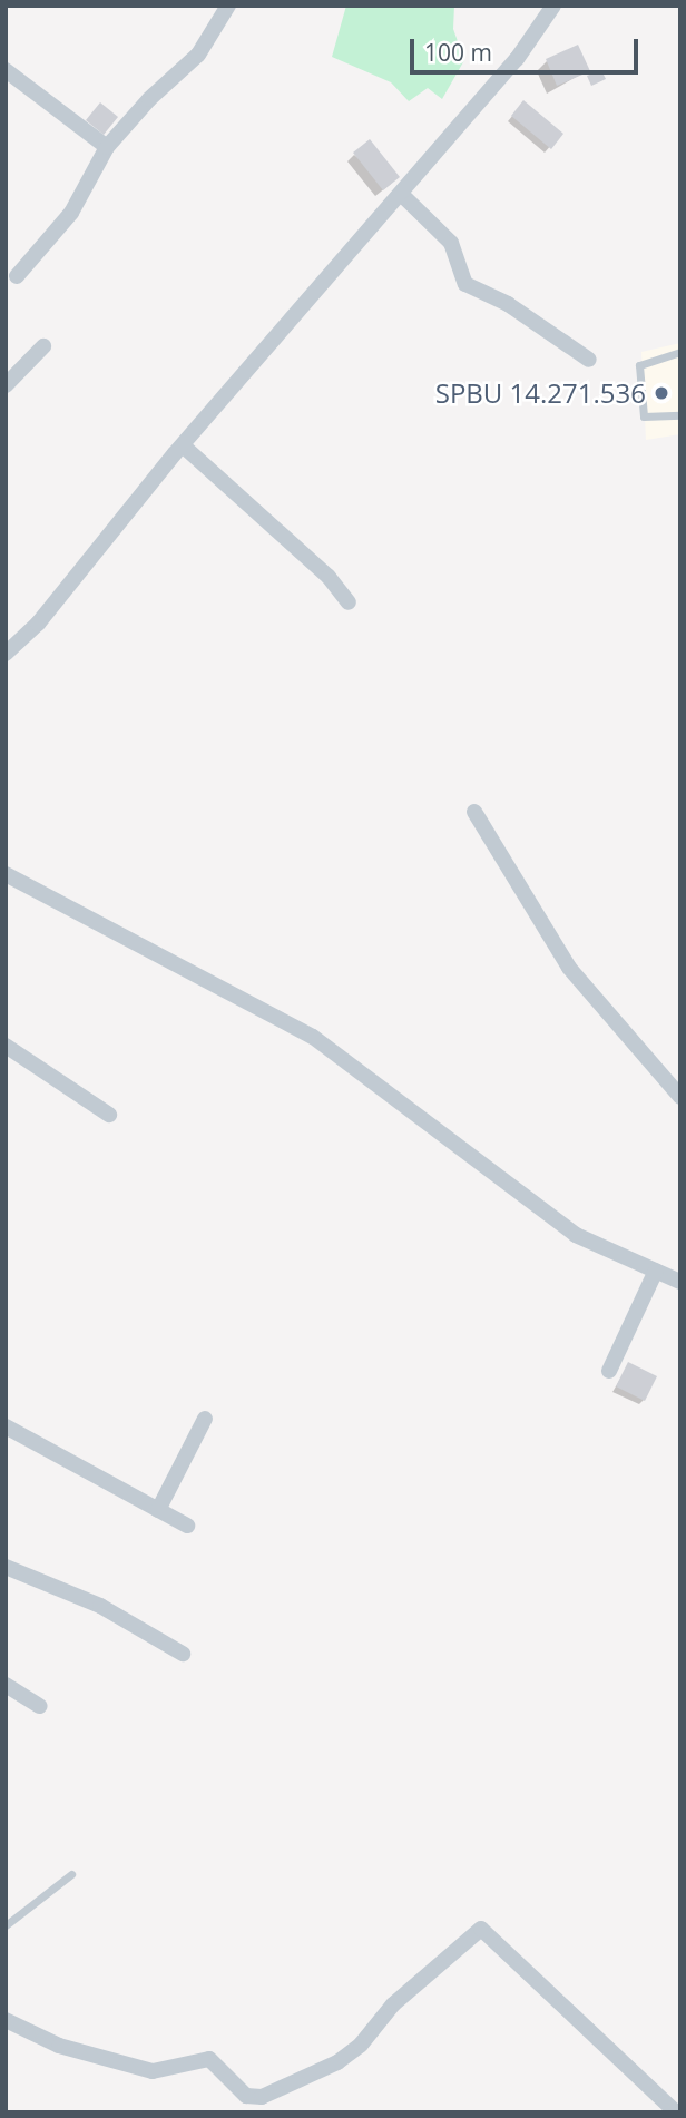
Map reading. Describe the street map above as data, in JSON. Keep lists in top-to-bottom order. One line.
{"places":["SPBU 14.271.536"],"scale_bar":"100 m"}
